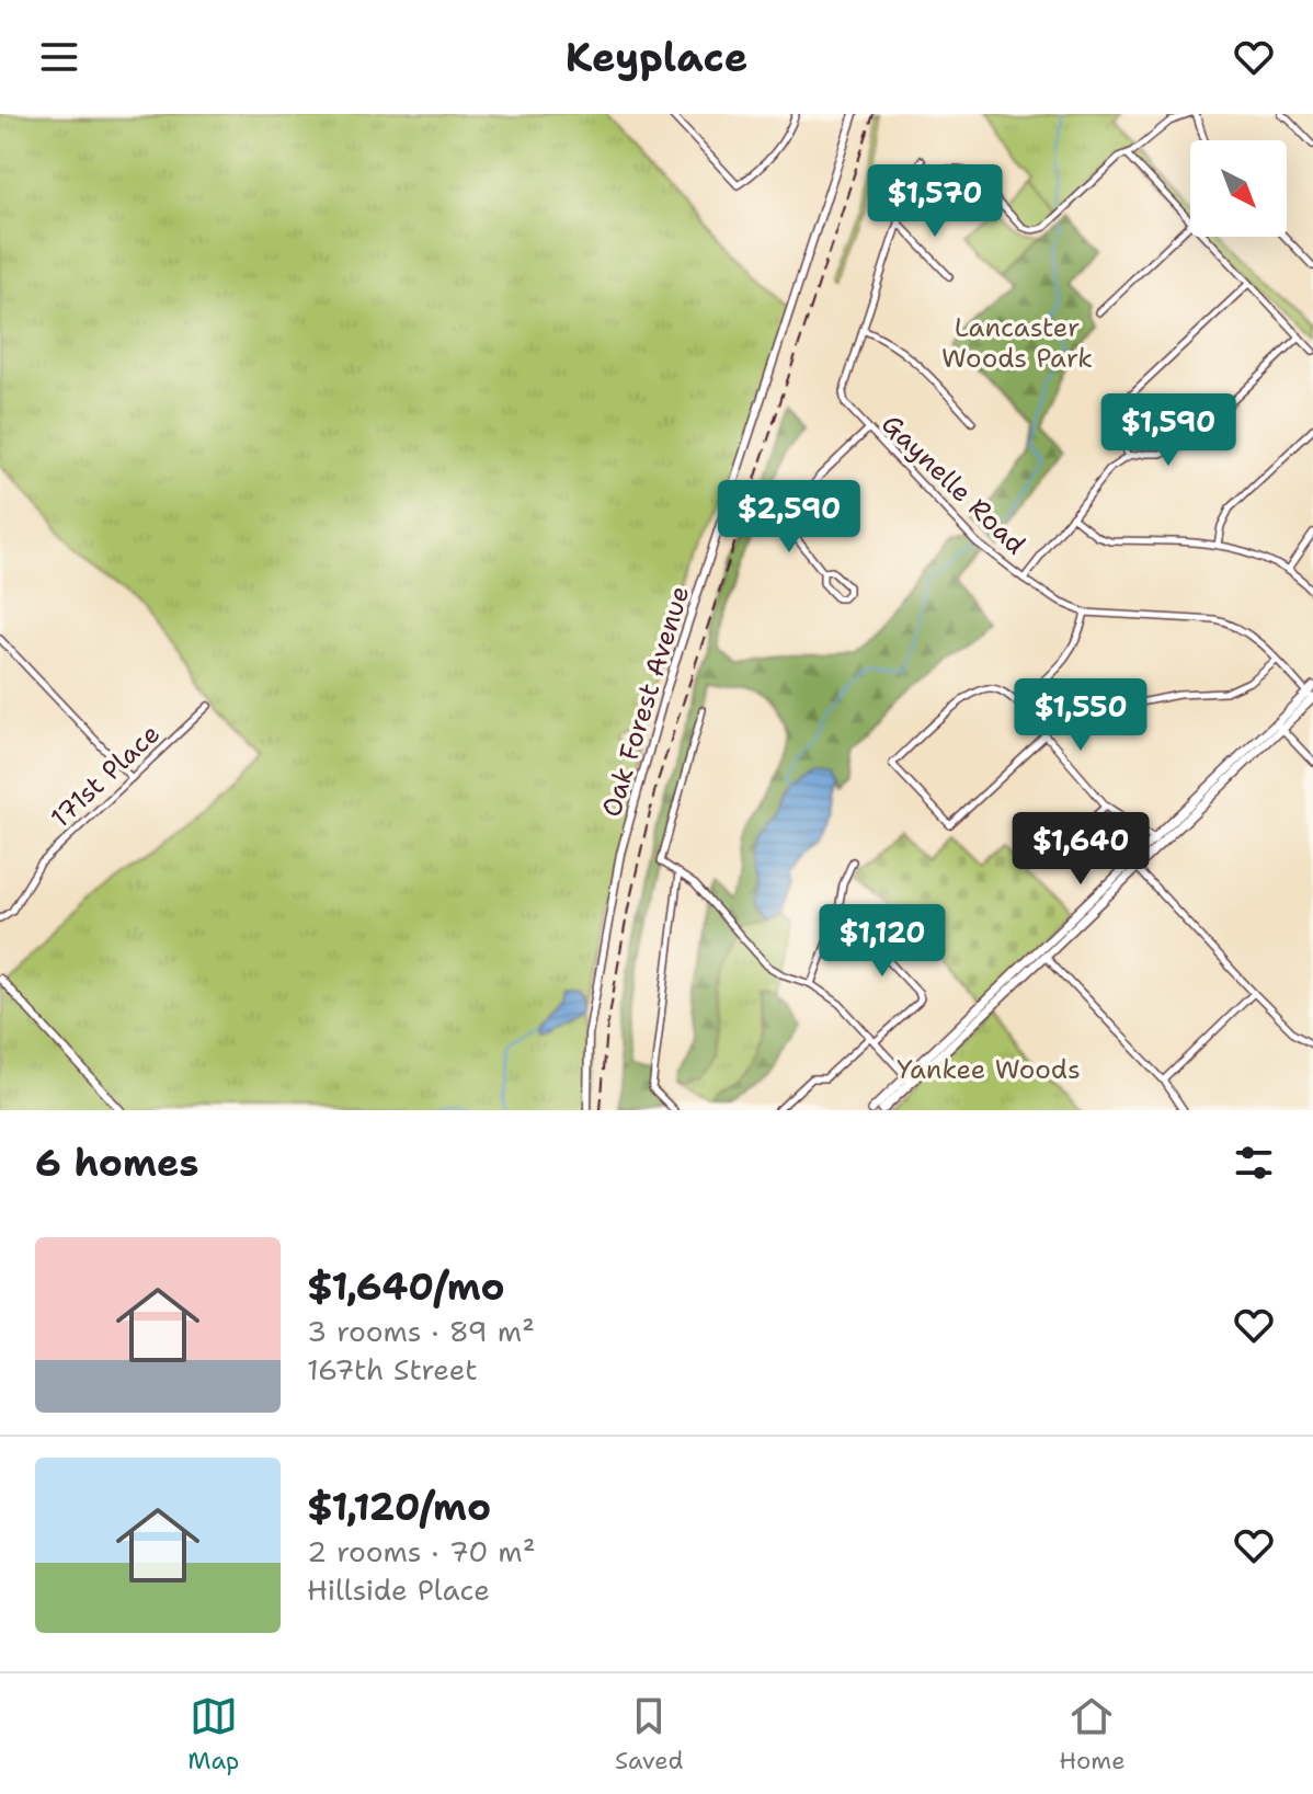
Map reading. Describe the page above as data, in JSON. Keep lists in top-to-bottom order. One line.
{"streets":{"street":["Gaynelle Road","Oak Forest Avenue","171st Place"]},"parks":["Lancaster Woods Park","Yankee Woods"],"north":"bottom right","page":{"header":"Keyplace","price":["$1,570","$1,590","$2,590","$1,550","$1,640","$1,120"],"heading":"6 homes","list":[{"name":"$1,640/mo","note":"3 rooms · 89 m² · 167th Street"},{"name":"$1,120/mo","note":"2 rooms · 70 m² · Hillside Place"}],"tabs":["Map","Saved","Home"]}}
